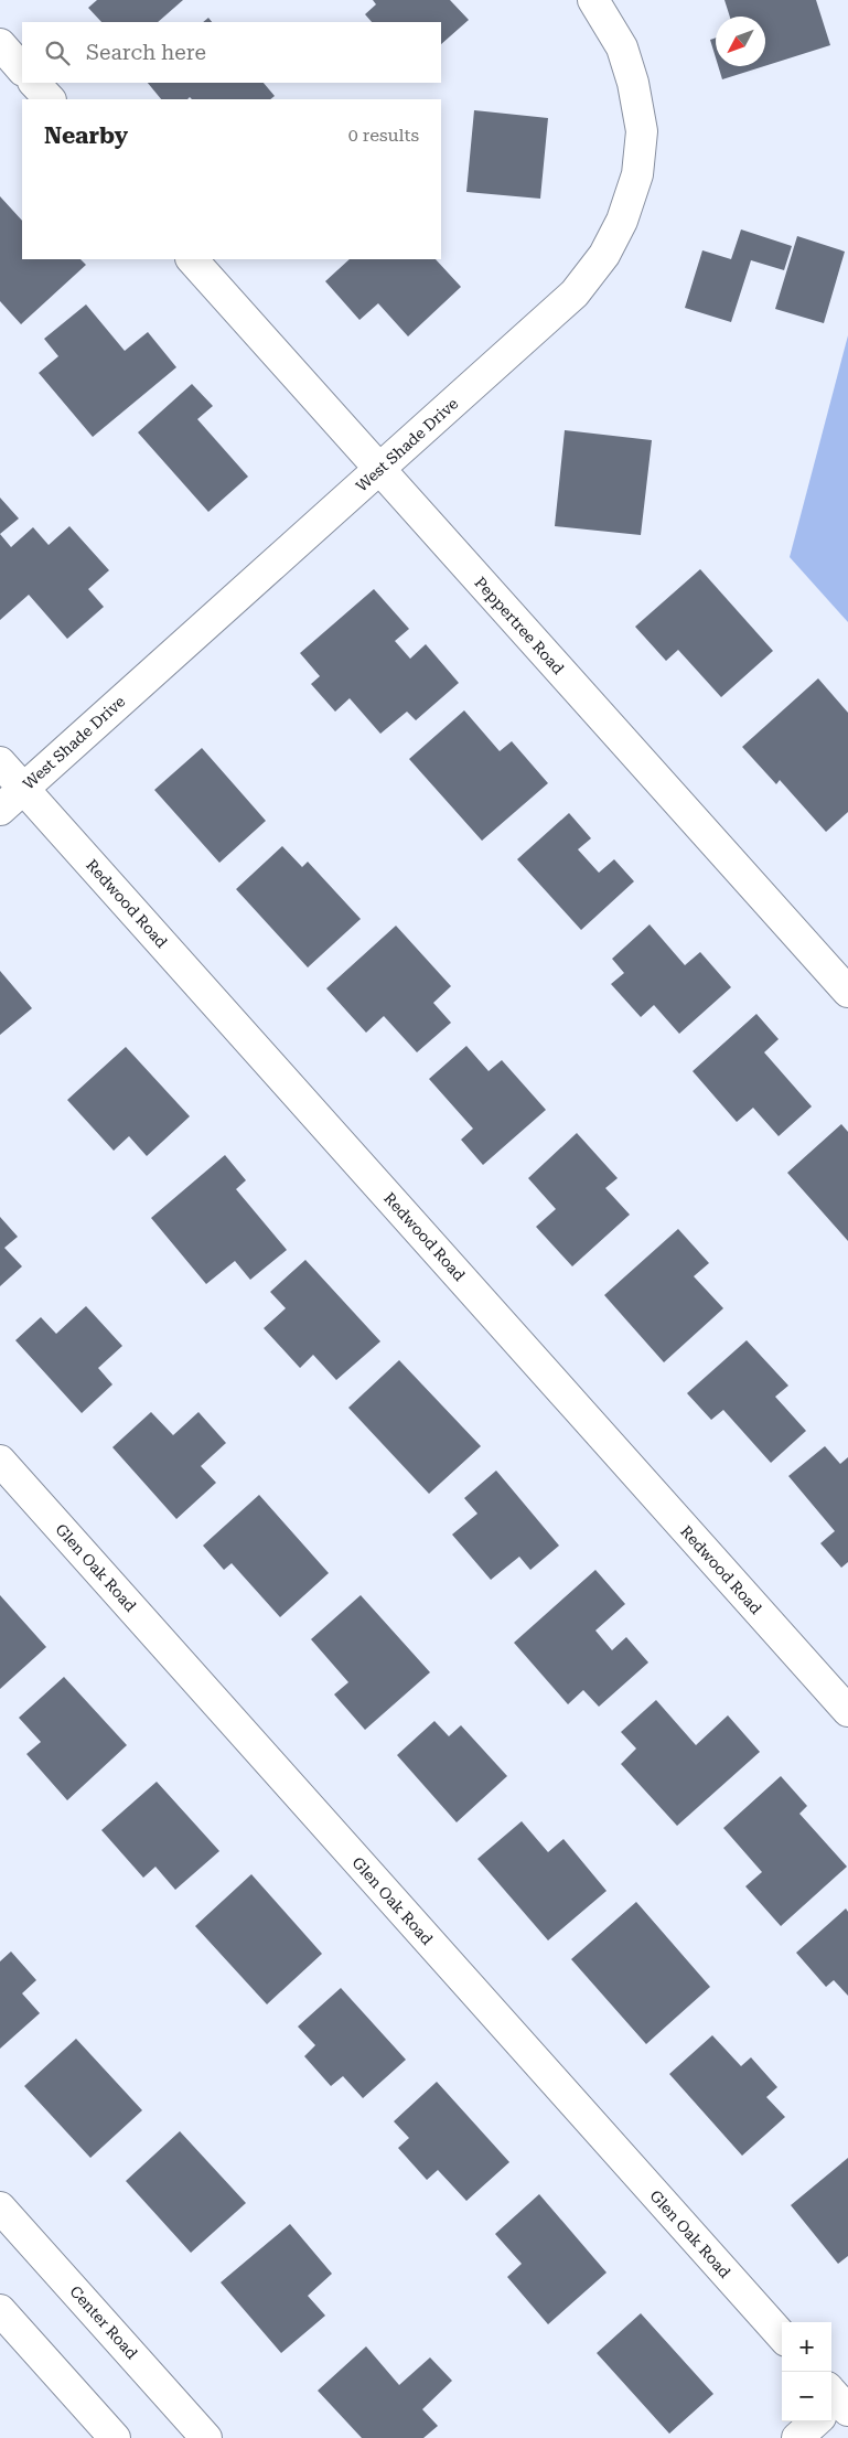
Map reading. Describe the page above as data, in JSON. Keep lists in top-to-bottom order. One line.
{"streets":{"street":["West Shade Drive","Peppertree Road","Redwood Road","Glen Oak Road","Center Road"]},"crossings":[["West Shade Drive","Peppertree Road"],["West Shade Drive","Redwood Road"]],"north":"bottom left","page":{"search":"Search here","heading":["Nearby","0 results"],"map_buttons":["+","−"]}}
